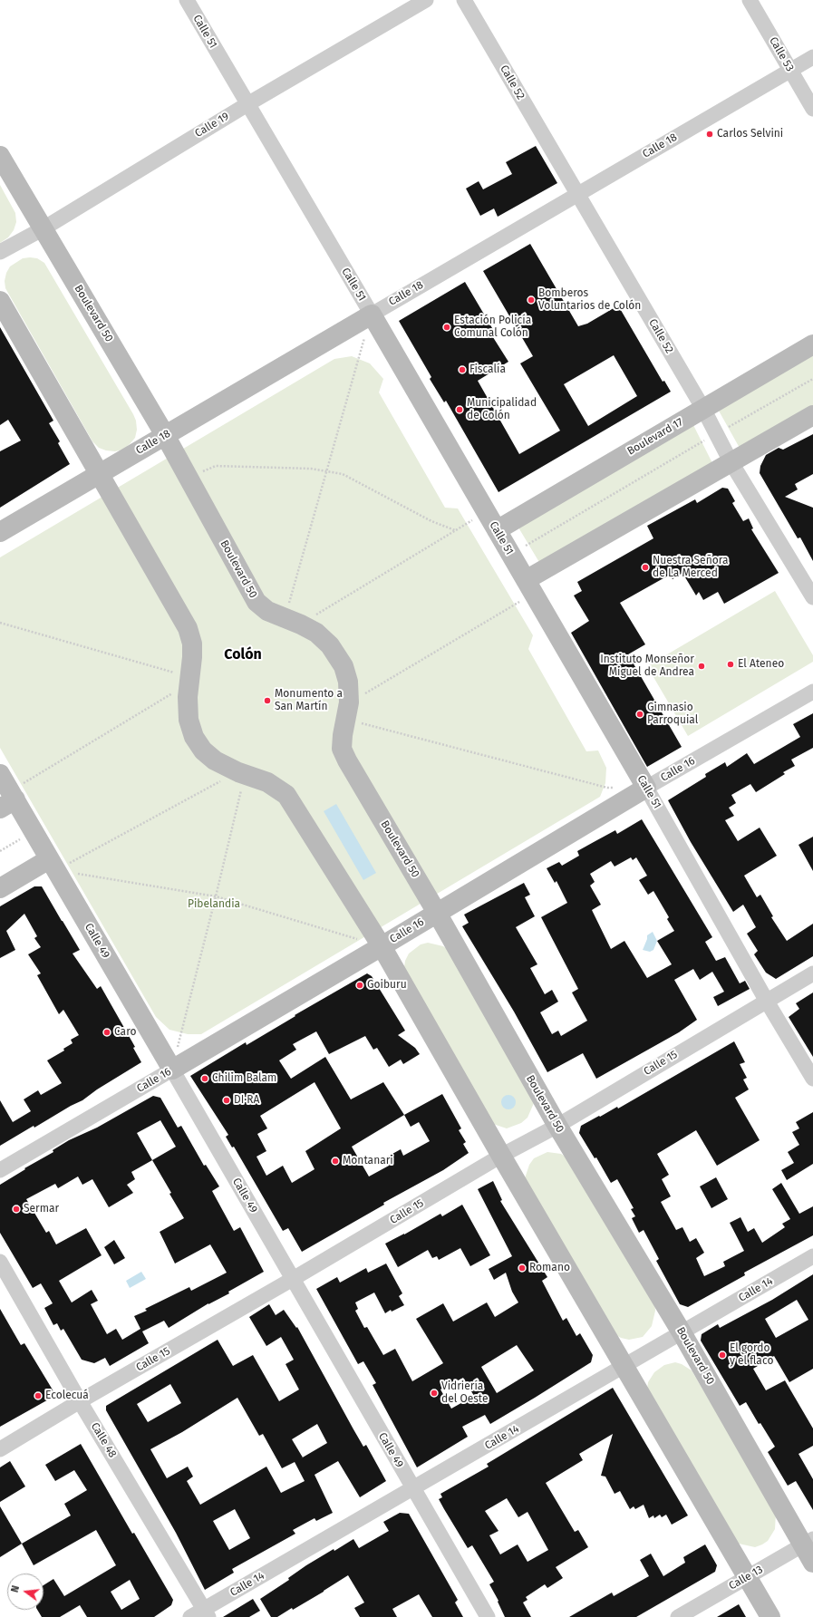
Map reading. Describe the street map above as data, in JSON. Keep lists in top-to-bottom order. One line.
{"streets":{"main road":["Calle 51","Calle 18","Boulevard 50","Boulevard 17","Calle 16","Calle 49"],"street":["Calle 53","Calle 52","Calle 19","Calle 15","Calle 14","Calle 48","Calle 13"]},"crossings":[["Calle 51","Calle 19"],["Calle 51","Calle 18"],["Calle 51","Boulevard 17"],["Calle 51","Calle 16"],["Calle 51","Calle 15"],["Calle 53","Calle 18"],["Calle 52","Calle 18"],["Calle 52","Boulevard 17"],["Calle 19","Boulevard 50"],["Calle 18","Boulevard 50"],["Boulevard 50","Calle 16"],["Boulevard 50","Calle 15"],["Boulevard 50","Calle 14"],["Boulevard 50","Calle 13"],["Calle 16","Calle 49"],["Calle 49","Calle 15"],["Calle 49","Calle 14"],["Calle 15","Calle 48"],["Calle 14","Calle 48"]],"districts":["Colón"],"parks":["Pibelandia"],"places":["Carlos Selvini","Bomberos Voluntarios de Colón","Estación Policía Comunal Colón","Fiscalía","Municipalidad de Colón","Nuestra Señora de La Merced","El Ateneo","Instituto Monseñor Miguel de Andrea","Monumento a San Martín","Gimnasio Parroquial","Goiburu","Caro","Chilim Balam","DI·RA","Montanari","Sermar","Romano","El gordo y el flaco","Vidriería del Oeste","Ecolecuá"],"north":"left"}
